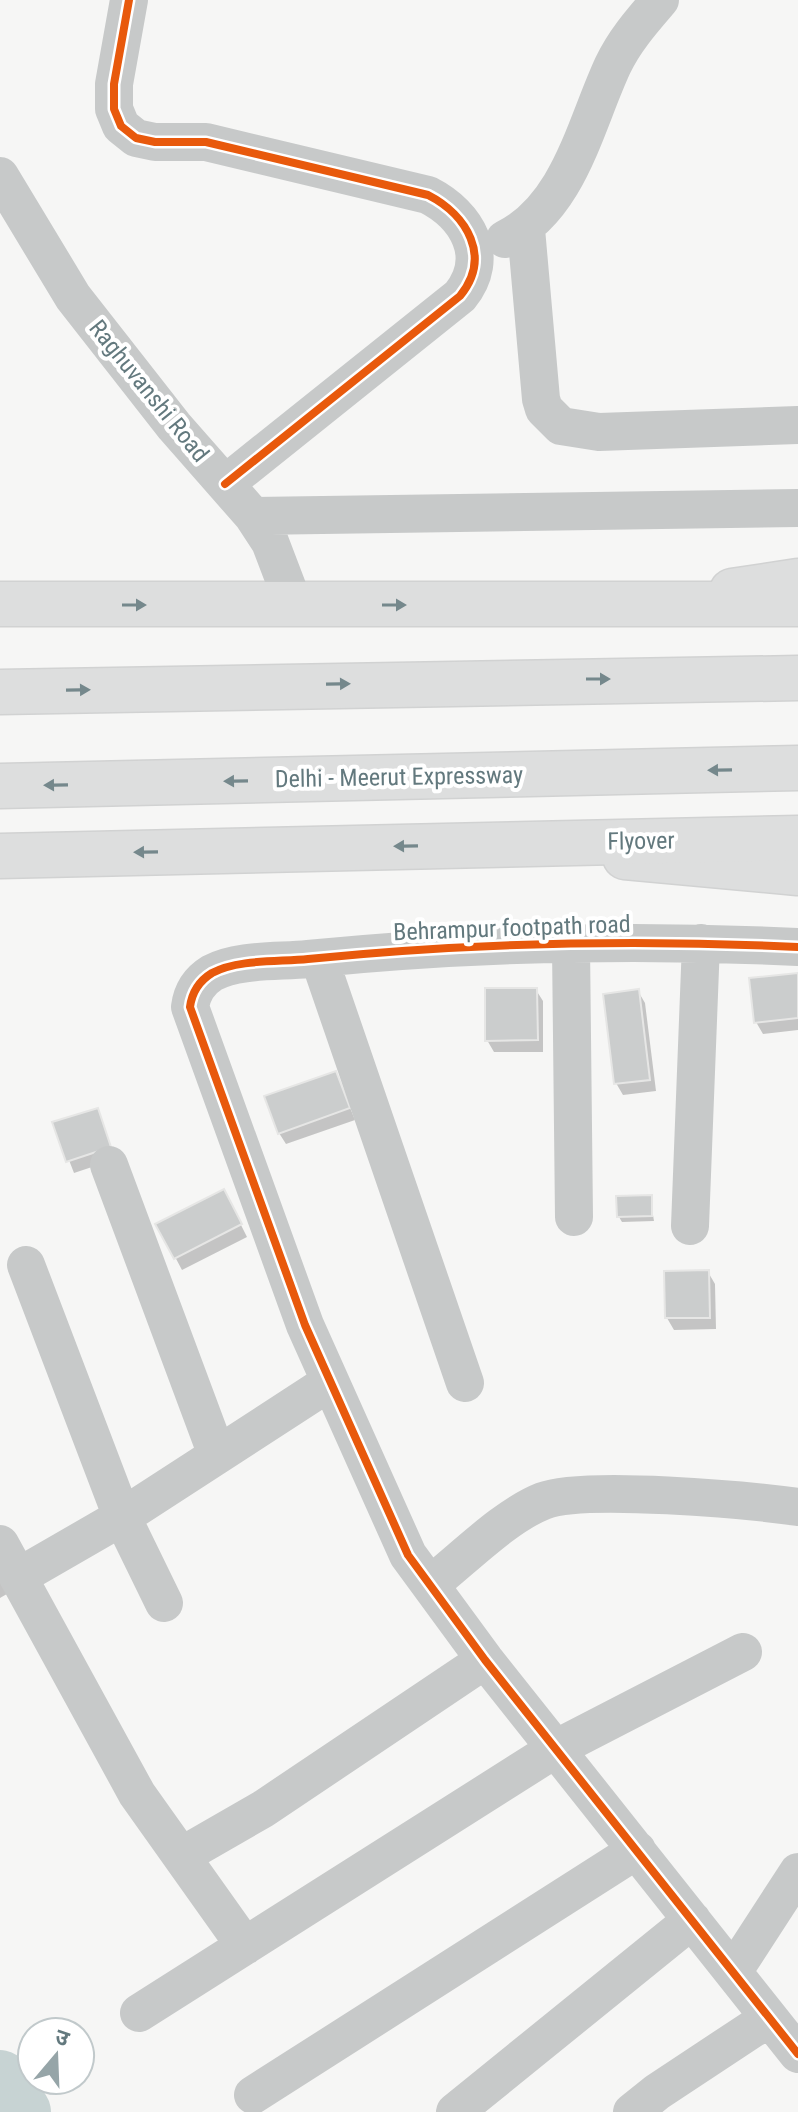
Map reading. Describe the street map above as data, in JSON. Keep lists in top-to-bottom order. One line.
{"streets":{"main road":["Delhi - Meerut Expressway","Flyover"],"street":["Raghuvanshi Road","Behrampur footpath road"]},"north":"top"}
